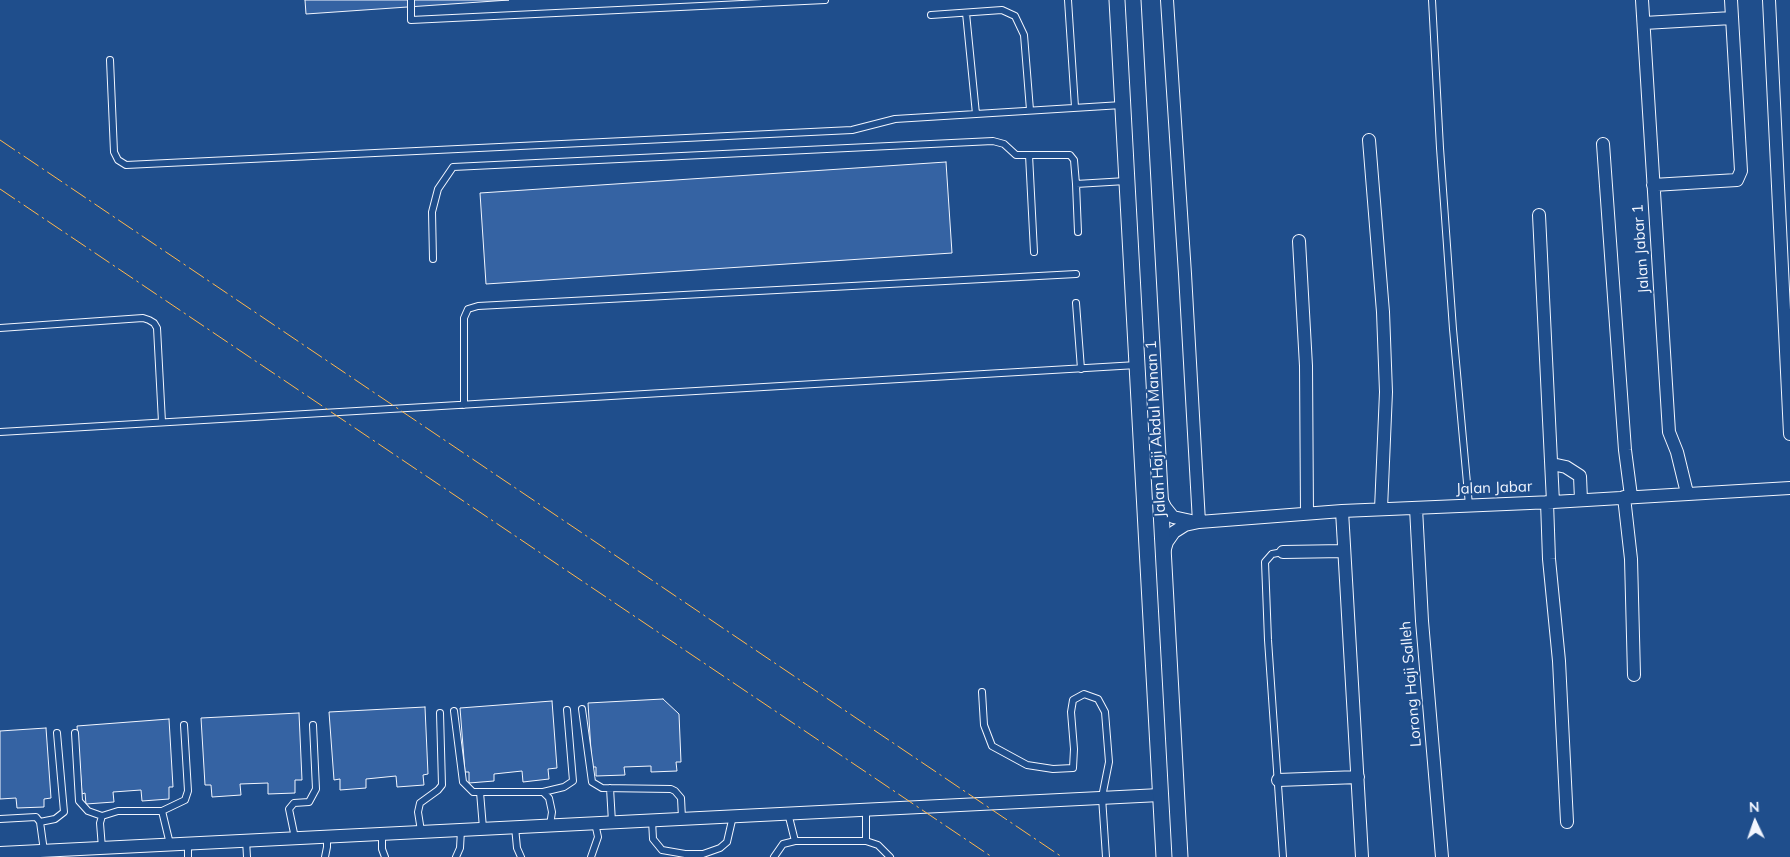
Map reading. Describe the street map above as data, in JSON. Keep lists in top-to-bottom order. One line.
{"streets":{"street":["Jalan Jabar 1","Jalan Haji Abdul Manan 1","Jalan Jabar","Lorong Haji Salleh"]},"crossings":[["Jalan Jabar 1","Jalan Jabar"],["Jalan Jabar","Lorong Haji Salleh"]],"north":"top"}
